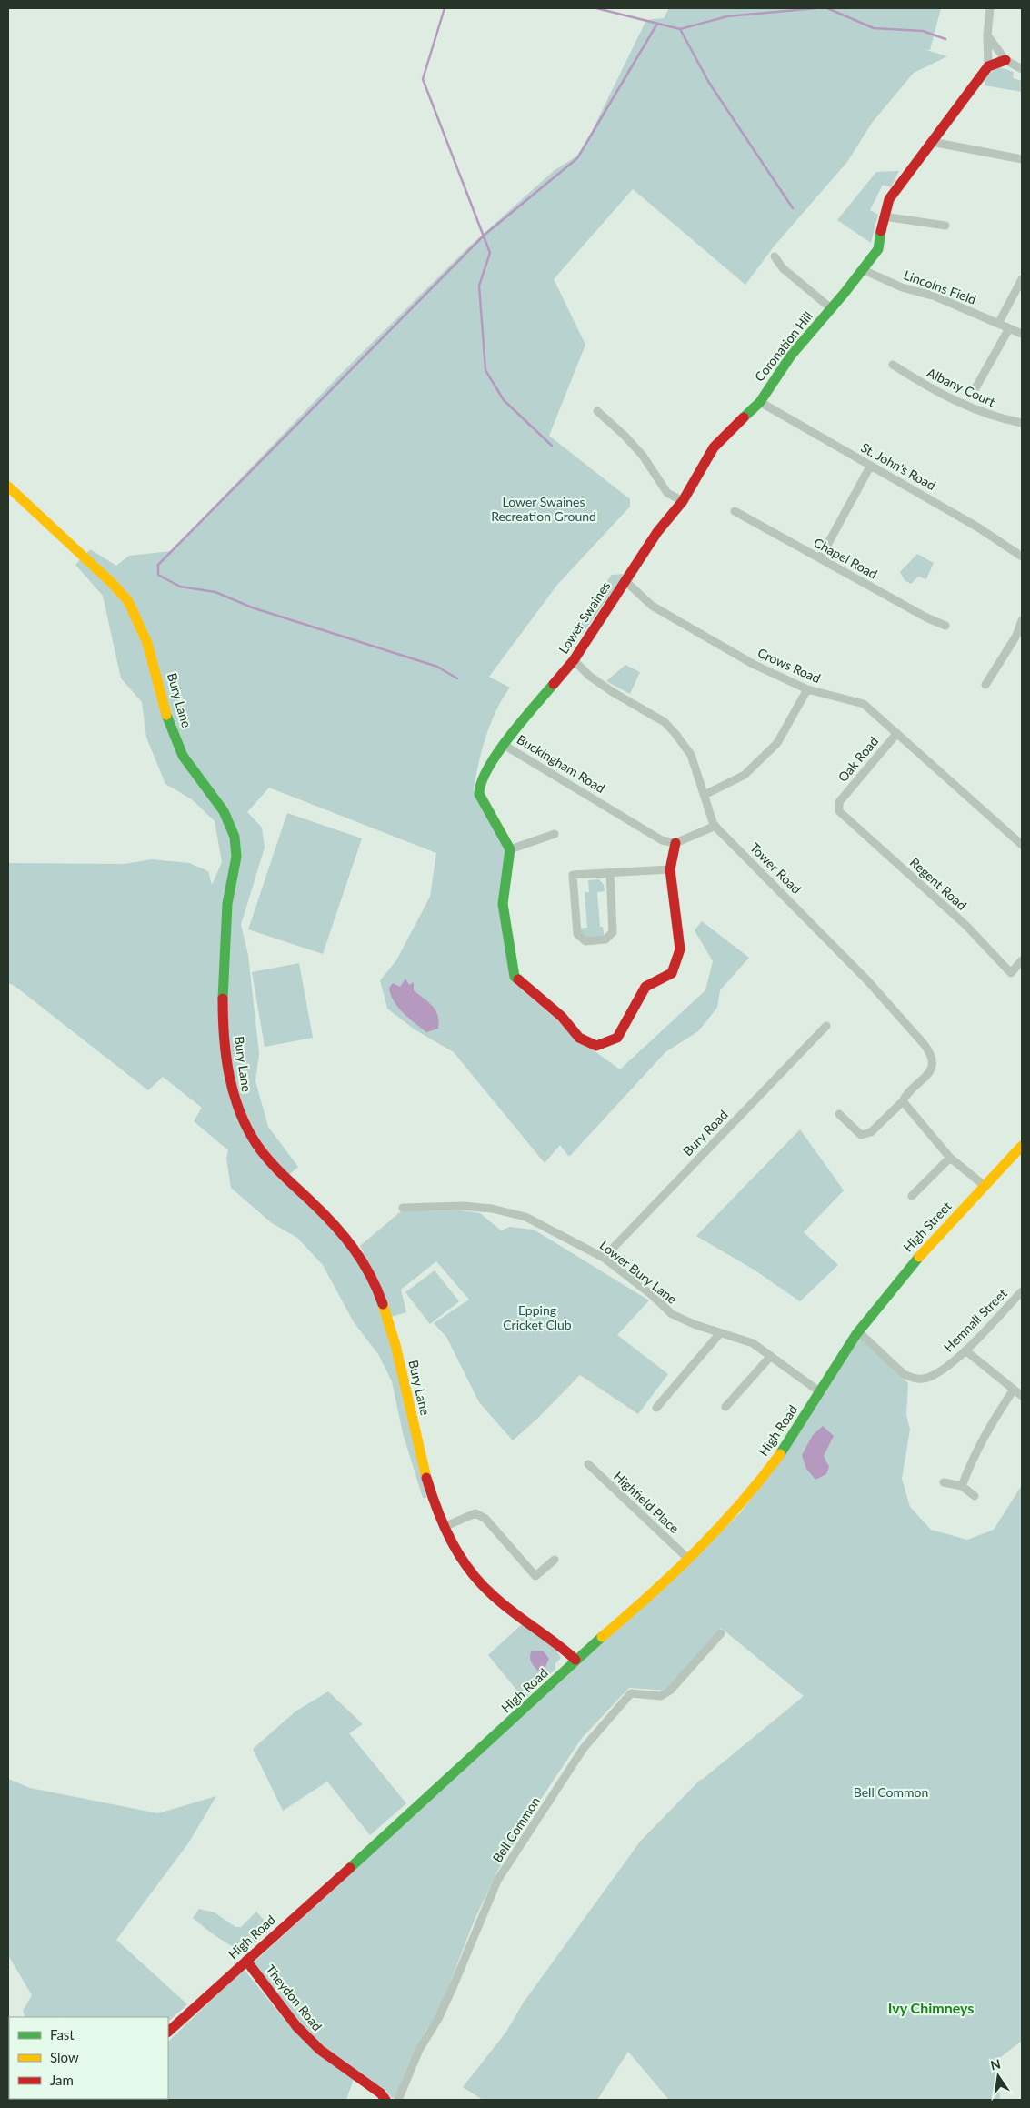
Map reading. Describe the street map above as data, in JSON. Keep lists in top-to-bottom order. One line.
{"streets":{"main road":["Coronation Hill","Lower Swaines","Bury Lane","Buckingham Road","High Street","High Road","Theydon Road"],"street":["Lincolns Field","Albany Court","St. John's Road","Chapel Road","Crows Road","Oak Road","Tower Road","Regent Road","Bury Road","Lower Bury Lane","Hemnall Street","Highfield Place","Bell Common"]},"crossings":[["Lincolns Field","Coronation Hill"],["Coronation Hill","St. John's Road"],["Coronation Hill","Lower Swaines"],["St. John's Road","Lower Swaines"],["Lower Swaines","Crows Road"],["Lower Swaines","Buckingham Road"],["Lower Swaines","Tower Road"],["Crows Road","Oak Road"],["Bury Lane","High Road"],["Oak Road","Regent Road"],["Bury Road","Lower Bury Lane"],["High Street","Hemnall Street"],["High Street","High Road"],["Lower Bury Lane","High Road"],["Hemnall Street","High Road"],["High Road","Highfield Place"],["High Road","Theydon Road"]],"districts":["Ivy Chimneys"],"parks":["Lower Swaines Recreation Ground","Epping Cricket Club","Bell Common"],"legend":["Fast","Slow","Jam"],"north":"top"}
